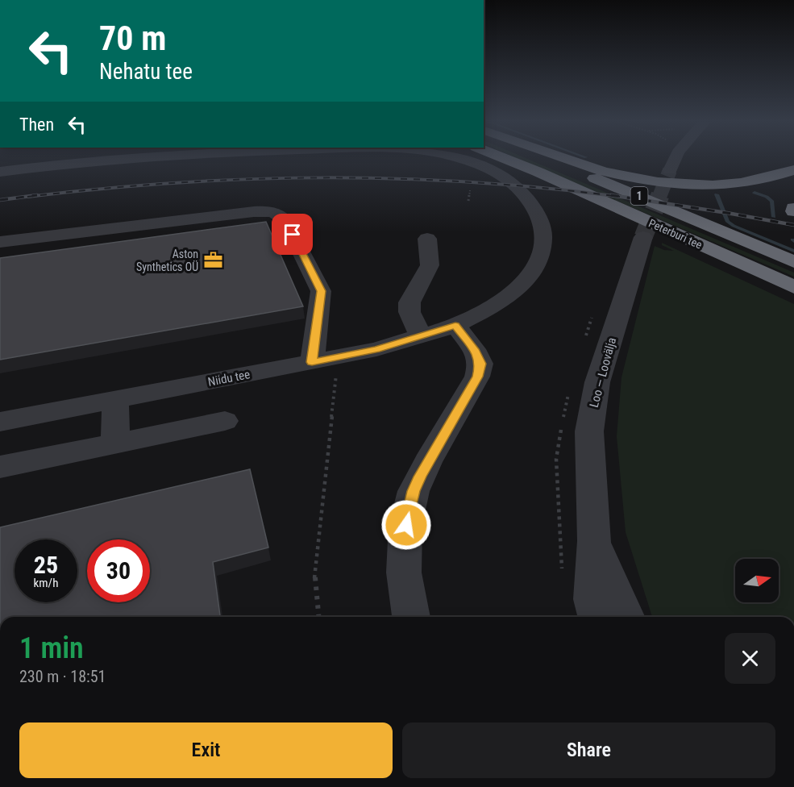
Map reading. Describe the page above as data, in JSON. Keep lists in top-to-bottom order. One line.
{"streets":{"highway":["1","Peterburi tee"],"street":["Loo — Loovälja","Niidu tee"]},"places":{"office":["Aston Synthetics OÜ"]},"north":"right","page":{"turn":["70 m","Nehatu tee"],"then":"Then","speed":"25 km/h","limit":"30","heading":["1 min","230 m · 18:51"],"buttons":["Exit","Share"]}}
